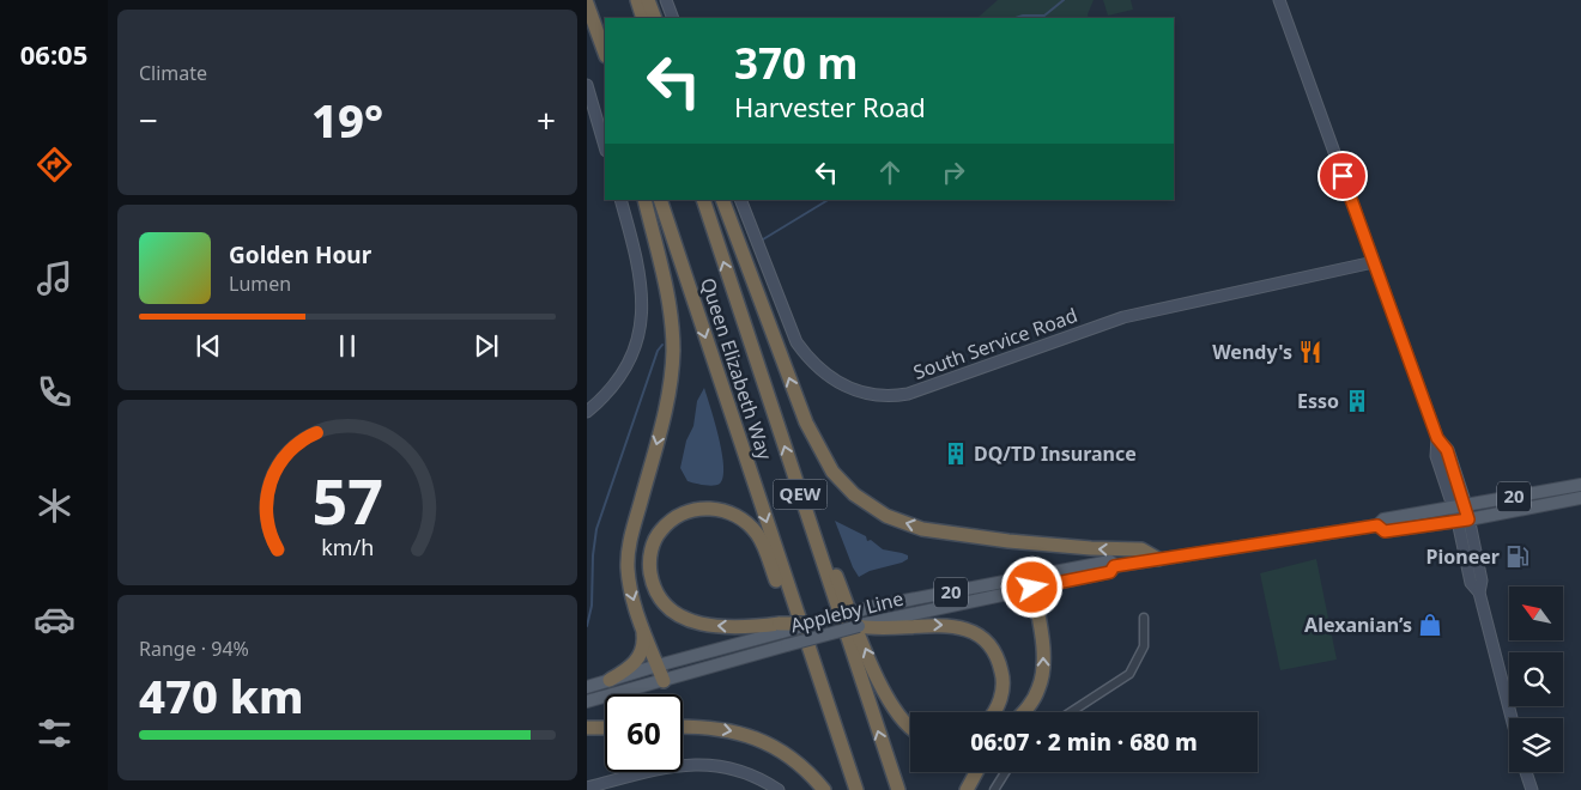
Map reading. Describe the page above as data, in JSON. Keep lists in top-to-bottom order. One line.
{"streets":{"highway":["Queen Elizabeth Way","QEW"],"main road":["20","Appleby Line"],"street":["South Service Road"]},"places":{"restaurant":["Wendy's"],"building":["Esso","DQ/TD Insurance"],"fuel station":["Pioneer"],"shop":["Alexanian’s"]},"north":"top left","page":{"tabs":"06:05","tile":["Climate",["Range · 94%","470 km"]],"turn":["370 m","Harvester Road"],"heat":["−","19°","+"],"song":["Golden Hour","Lumen"],"limit":"60","trip":"06:07 · 2 min · 680 m","gauge":["57","km/h"]}}
